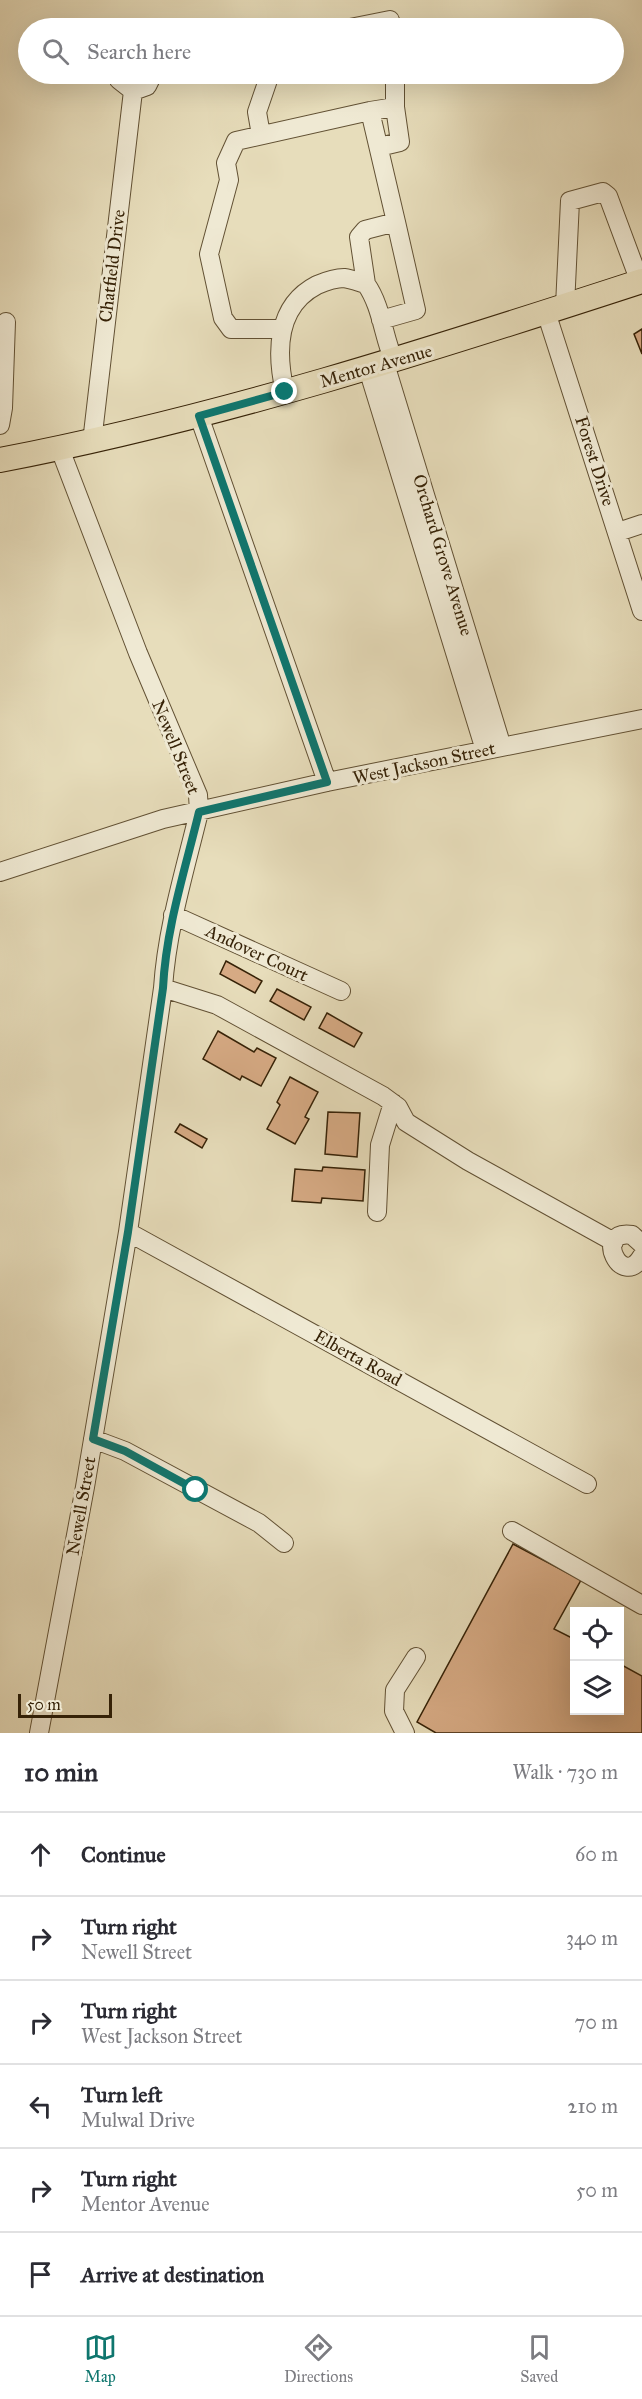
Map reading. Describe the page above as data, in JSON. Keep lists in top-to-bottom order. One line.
{"streets":{"main road":["Mentor Avenue"],"street":["Chatfield Drive","Forest Drive","Orchard Grove Avenue","Newell Street","West Jackson Street","Andover Court","Elberta Road"]},"crossings":[["Chatfield Drive","Mentor Avenue"],["Mentor Avenue","Forest Drive"],["Mentor Avenue","Orchard Grove Avenue"],["Mentor Avenue","Newell Street"],["Orchard Grove Avenue","West Jackson Street"],["Newell Street","West Jackson Street"],["Newell Street","Andover Court"],["Newell Street","Elberta Road"]],"scale_bar":"50 m","page":{"search":"Search here","scale":"50 m","heading":["10 min","Walk · 730 m"],"list":[["Continue","60 m"],["Turn right","Newell Street","340 m"],["Turn right","West Jackson Street","70 m"],["Turn left","Mulwal Drive","210 m"],["Turn right","Mentor Avenue","50 m"],"Arrive at destination"],"nav":["Map","Directions","Saved"]}}
